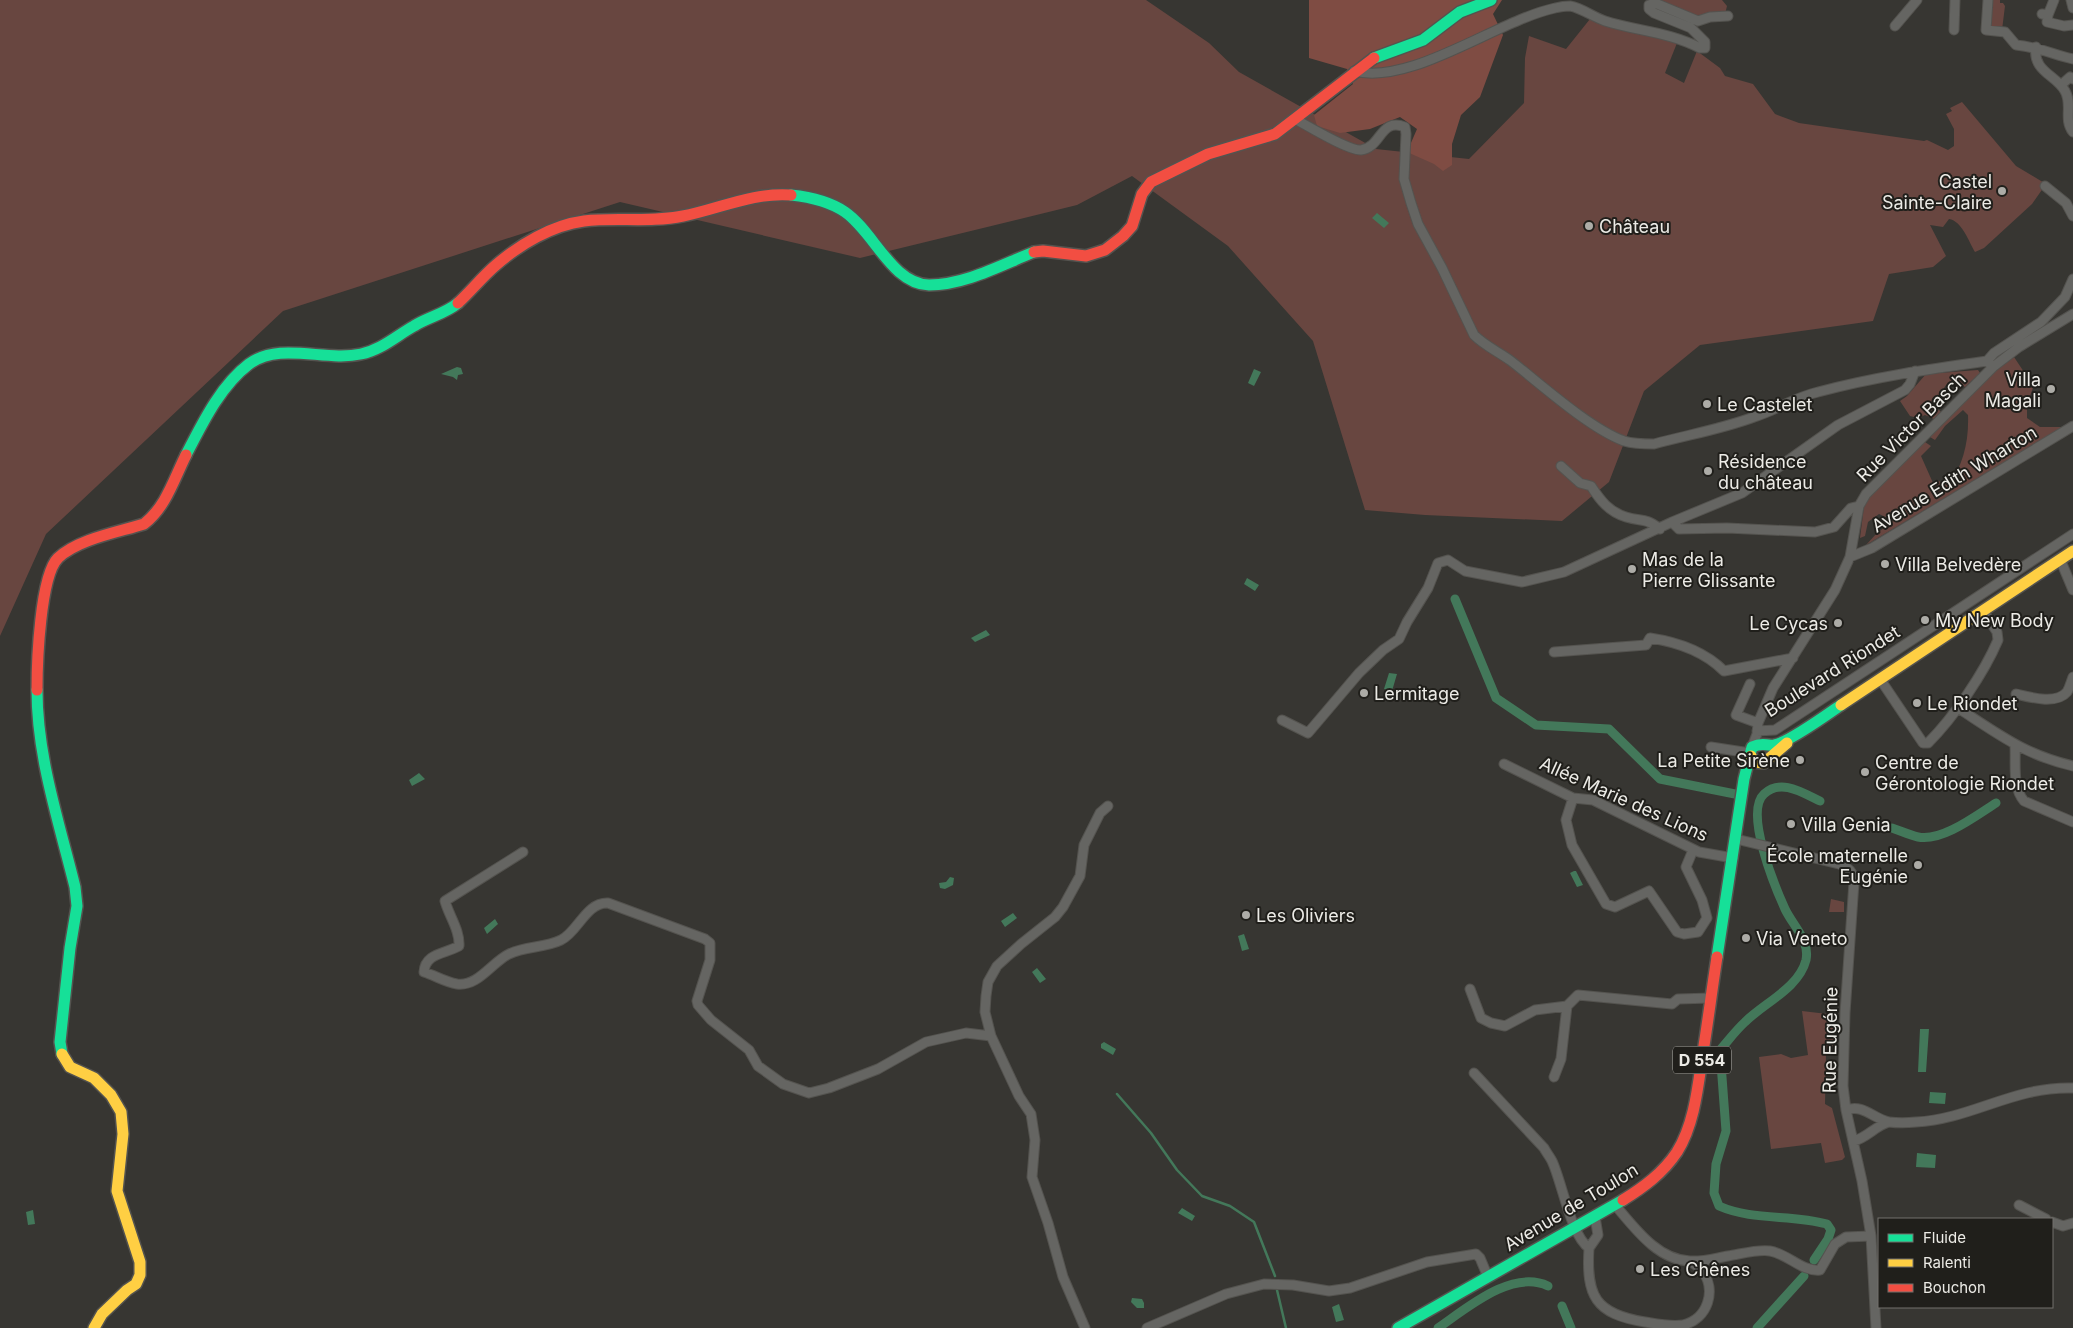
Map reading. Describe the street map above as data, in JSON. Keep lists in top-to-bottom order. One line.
{"streets":{"street":["Rue Victor Basch","Avenue Edith Wharton","Boulevard Riondet","Allée Marie des Lions","Rue Eugénie","D 554","Avenue de Toulon"]},"crossings":[["Rue Victor Basch","Avenue Edith Wharton"],["Rue Victor Basch","Boulevard Riondet"],["Rue Victor Basch","D 554"],["Rue Victor Basch","Avenue de Toulon"],["Boulevard Riondet","D 554"],["Boulevard Riondet","Avenue de Toulon"],["Allée Marie des Lions","Avenue de Toulon"],["Rue Eugénie","Avenue de Toulon"],["D 554","Avenue de Toulon"]],"places":["Castel Sainte-Claire","Château","Villa Magali","Le Castelet","Résidence du château","Villa Belvedère","Mas de la Pierre Glissante","My New Body","Le Cycas","Lermitage","Le Riondet","La Petite Sirène","Centre de Gérontologie Riondet","Villa Genia","École maternelle Eugénie","Les Oliviers","Via Veneto","Les Chênes"],"legend":["Fluide","Ralenti","Bouchon"]}
